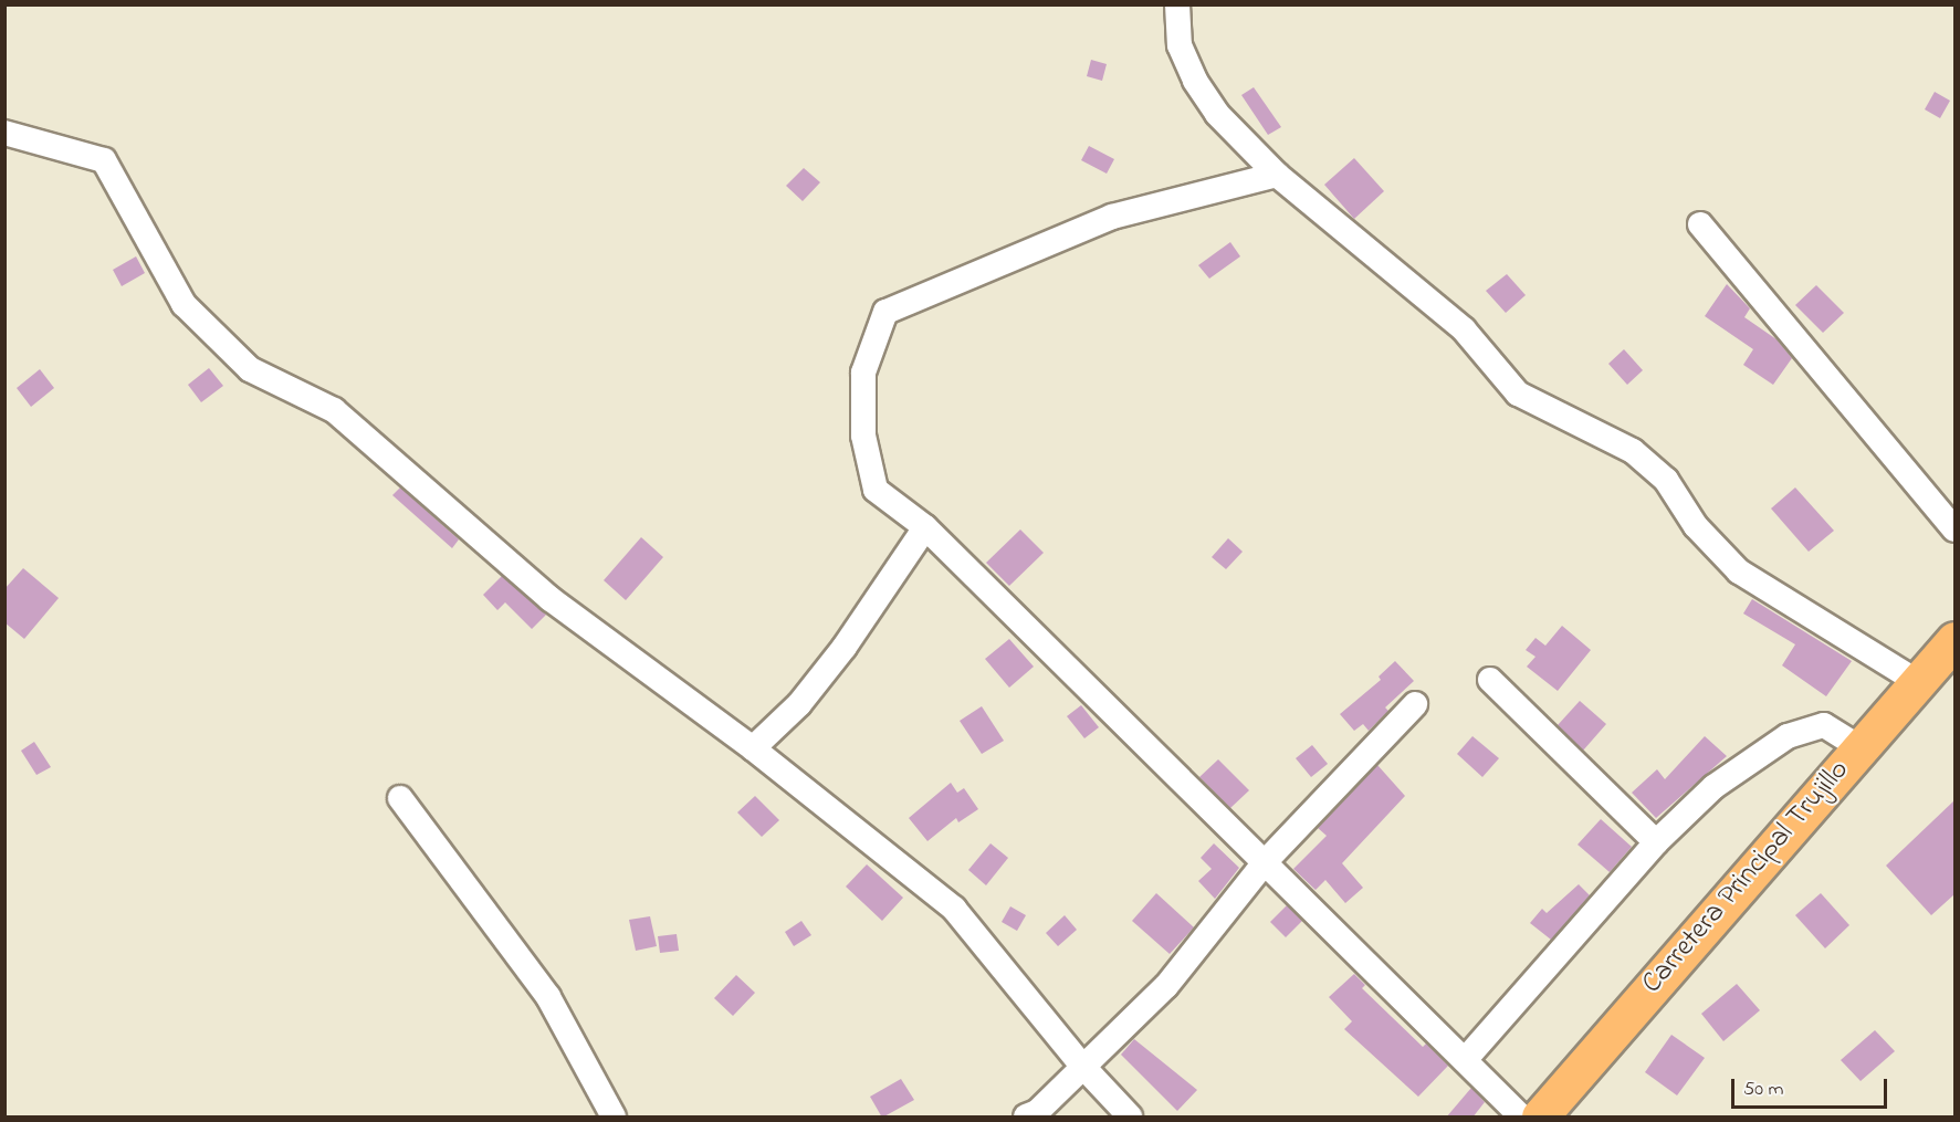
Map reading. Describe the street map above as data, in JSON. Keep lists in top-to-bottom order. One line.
{"streets":{"main road":["Carretera Principal Trujillo"]},"scale_bar":"50 m"}
